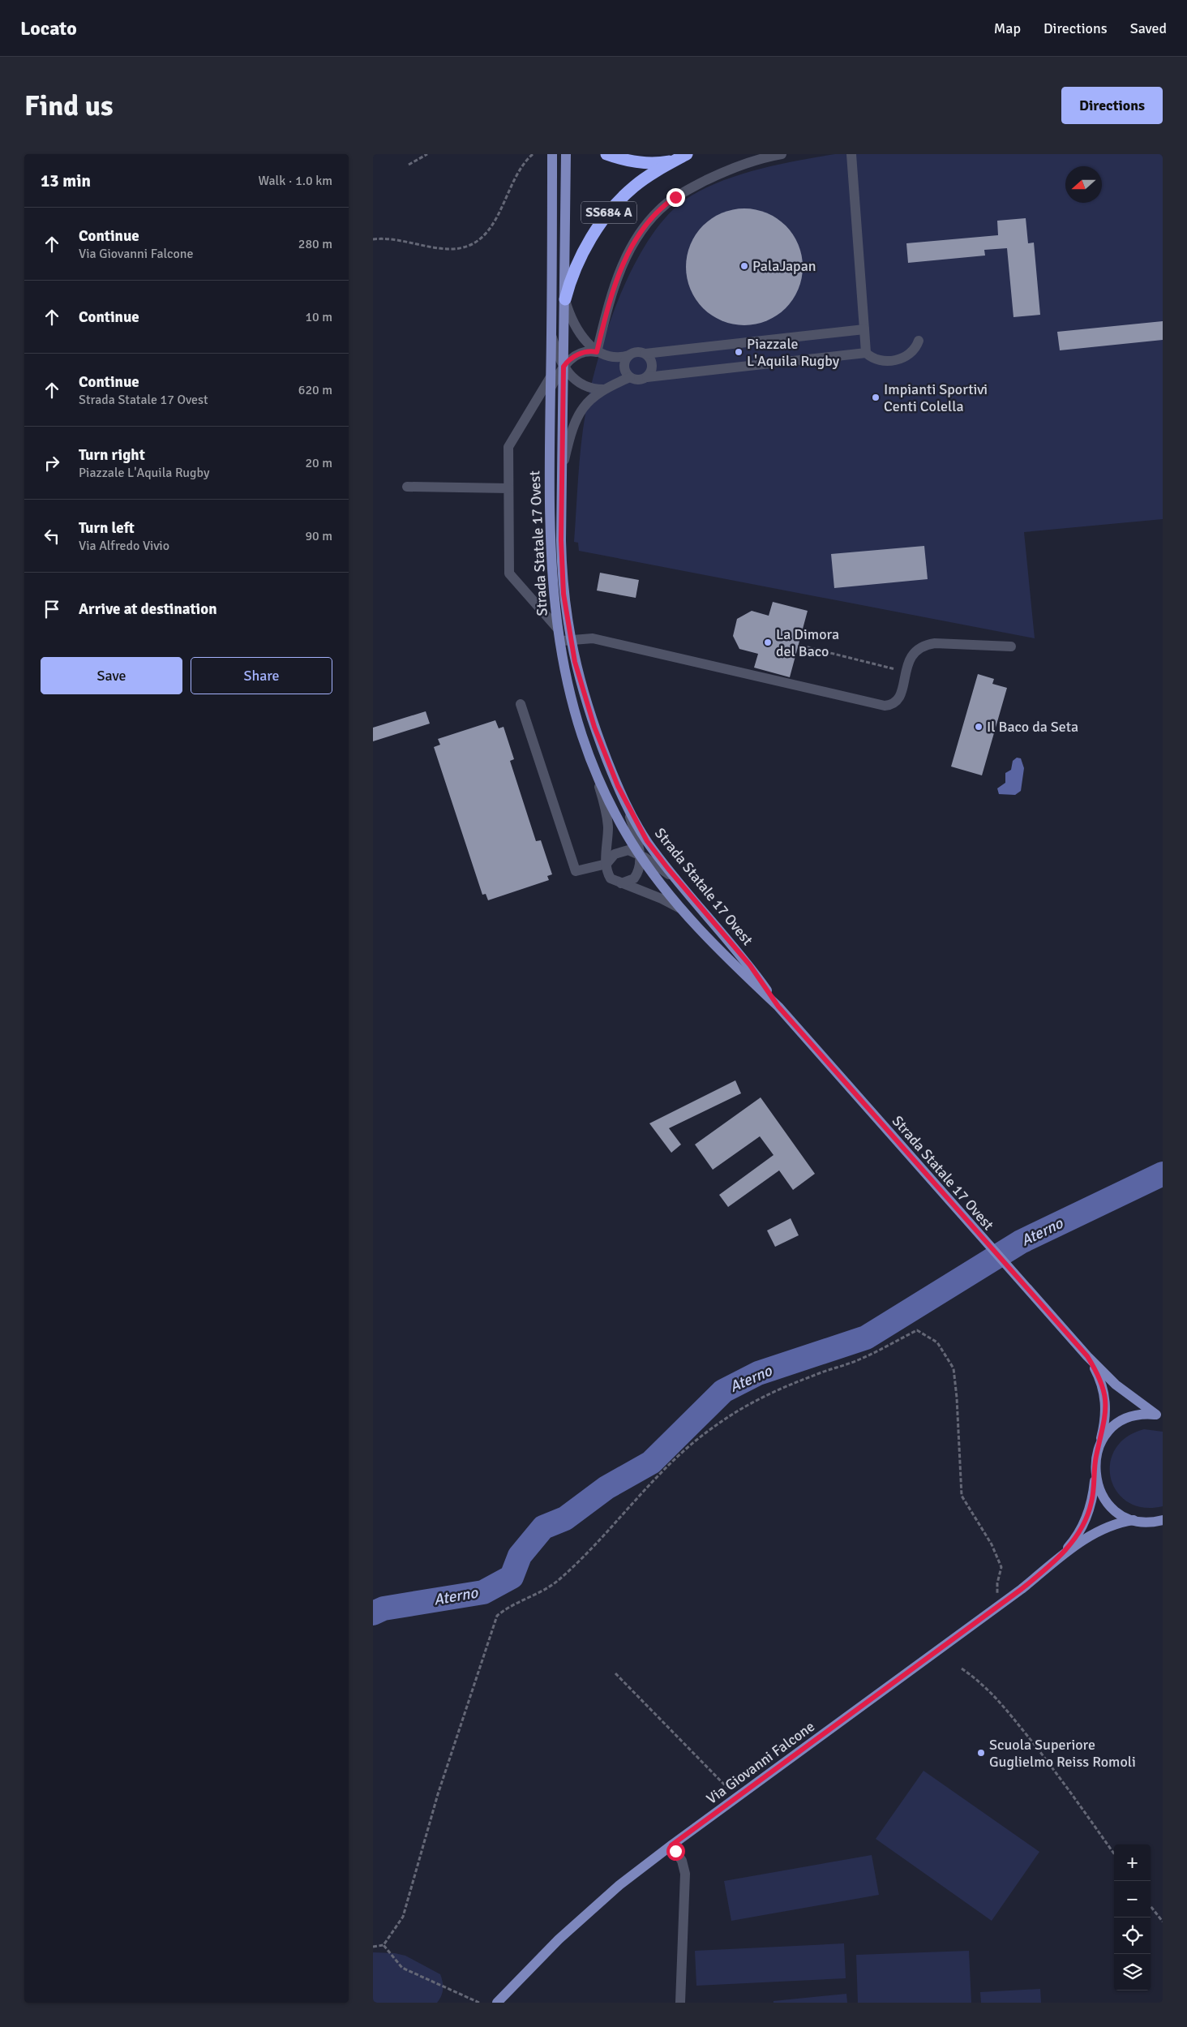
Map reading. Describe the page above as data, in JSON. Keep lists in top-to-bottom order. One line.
{"streets":{"highway":["SS684 A"],"main road":["Strada Statale 17 Ovest","Via Giovanni Falcone"]},"crossings":[["SS684 A","Strada Statale 17 Ovest"],["Strada Statale 17 Ovest","Via Giovanni Falcone"]],"water":["Aterno"],"places":["PalaJapan","Piazzale L'Aquila Rugby","Impianti Sportivi Centi Colella","La Dimora del Baco","Il Baco da Seta","Scuola Superiore Guglielmo Reiss Romoli"],"north":"left","page":{"header":"Locato","nav":["Map","Directions","Saved"],"buttons":["Directions",["Save","Share"]],"title":"Find us","heading":["13 min","Walk · 1.0 km"],"list":[["Continue","Via Giovanni Falcone","280 m"],["Continue","10 m"],["Continue","Strada Statale 17 Ovest","620 m"],["Turn right","Piazzale L'Aquila Rugby","20 m"],["Turn left","Via Alfredo Vivio","90 m"],"Arrive at destination"],"map_buttons":["+","−"]}}
